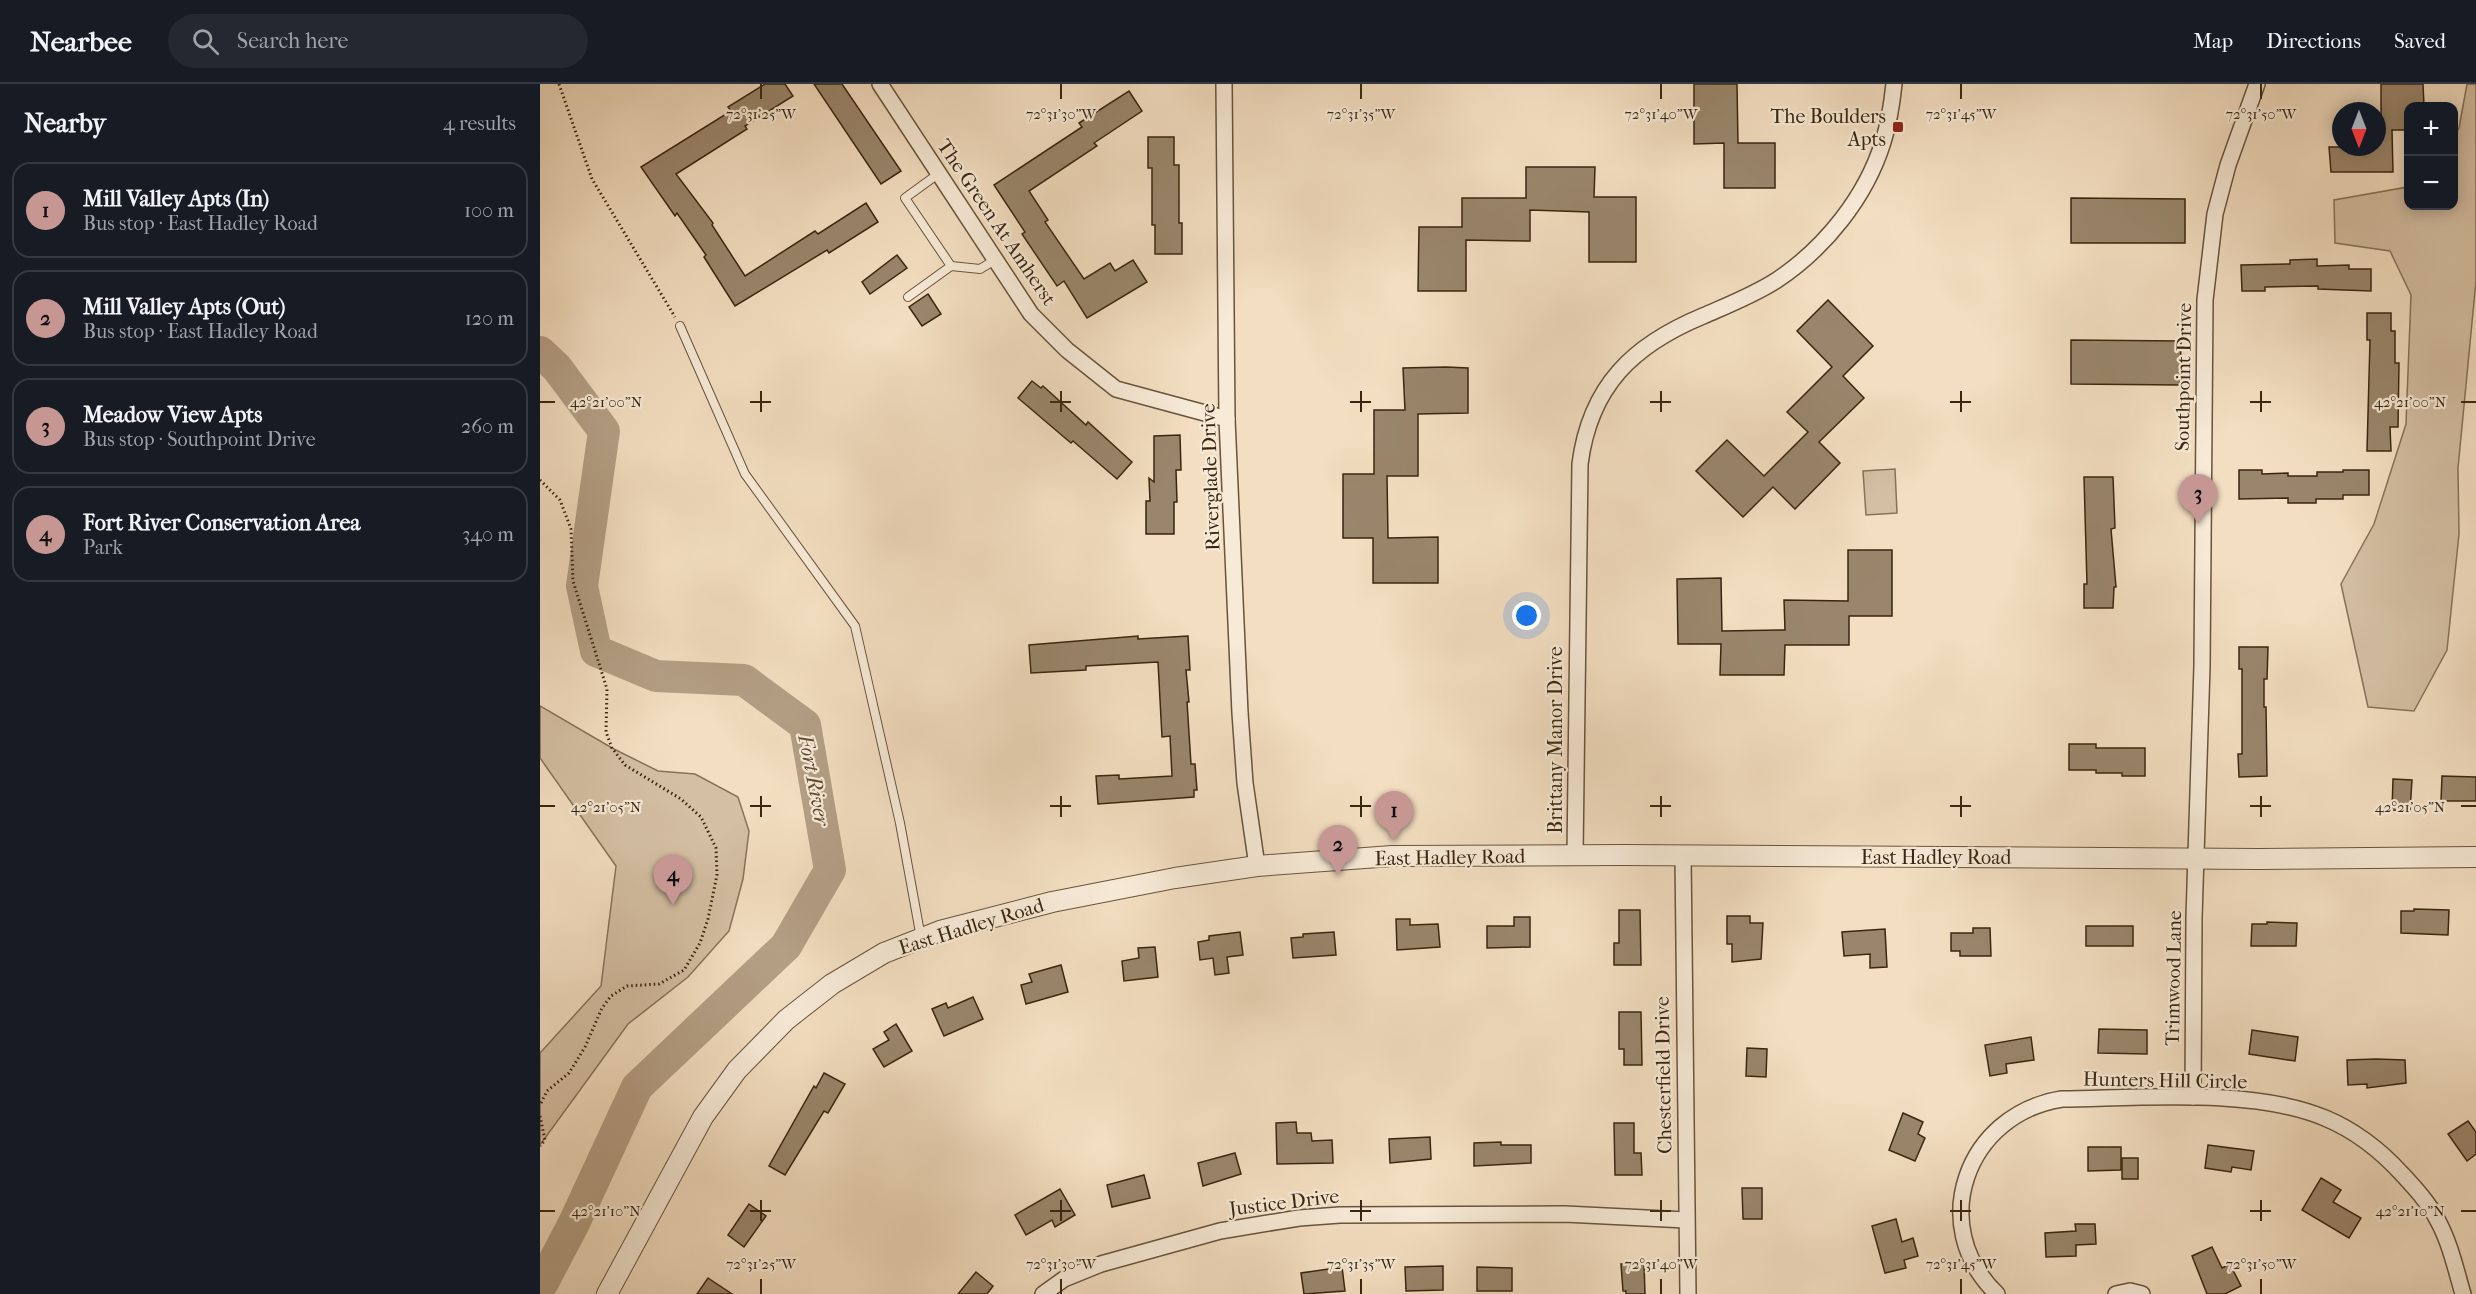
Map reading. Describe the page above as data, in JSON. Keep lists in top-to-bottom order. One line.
{"streets":{"street":["The Green At Amherst","Southpoint Drive","Riverglade Drive","Brittany Manor Drive","East Hadley Road","Trimwood Lane","Chesterfield Drive","Hunters Hill Circle","Justice Drive"]},"crossings":[["The Green At Amherst","Riverglade Drive"],["Southpoint Drive","East Hadley Road"],["Southpoint Drive","Trimwood Lane"],["Riverglade Drive","East Hadley Road"],["Brittany Manor Drive","East Hadley Road"],["East Hadley Road","Trimwood Lane"],["East Hadley Road","Chesterfield Drive"],["Trimwood Lane","Hunters Hill Circle"],["Chesterfield Drive","Justice Drive"]],"water":["Fort River"],"places":{"transit":["The Boulders Apts"]},"north":"bottom","page":{"header":"Nearbee","search":"Search here","nav":["Map","Directions","Saved"],"heading":["Nearby","4 results"],"map_buttons":["+","−"],"list":[{"mark":"1","name":"Mill Valley Apts (In)","note":"Bus stop · East Hadley Road","value":"100 m"},{"mark":"2","name":"Mill Valley Apts (Out)","note":"Bus stop · East Hadley Road","value":"120 m"},{"mark":"3","name":"Meadow View Apts","note":"Bus stop · Southpoint Drive","value":"260 m"},{"mark":"4","name":"Fort River Conservation Area","note":"Park","value":"340 m"}],"pins":["3","1","2","4"]},"coordinates":["72°31'25\"W","72°31'30\"W","72°31'35\"W","72°31'40\"W","72°31'45\"W","72°31'50\"W","42°21'00\"N","42°21'05\"N","42°21'10\"N"]}
